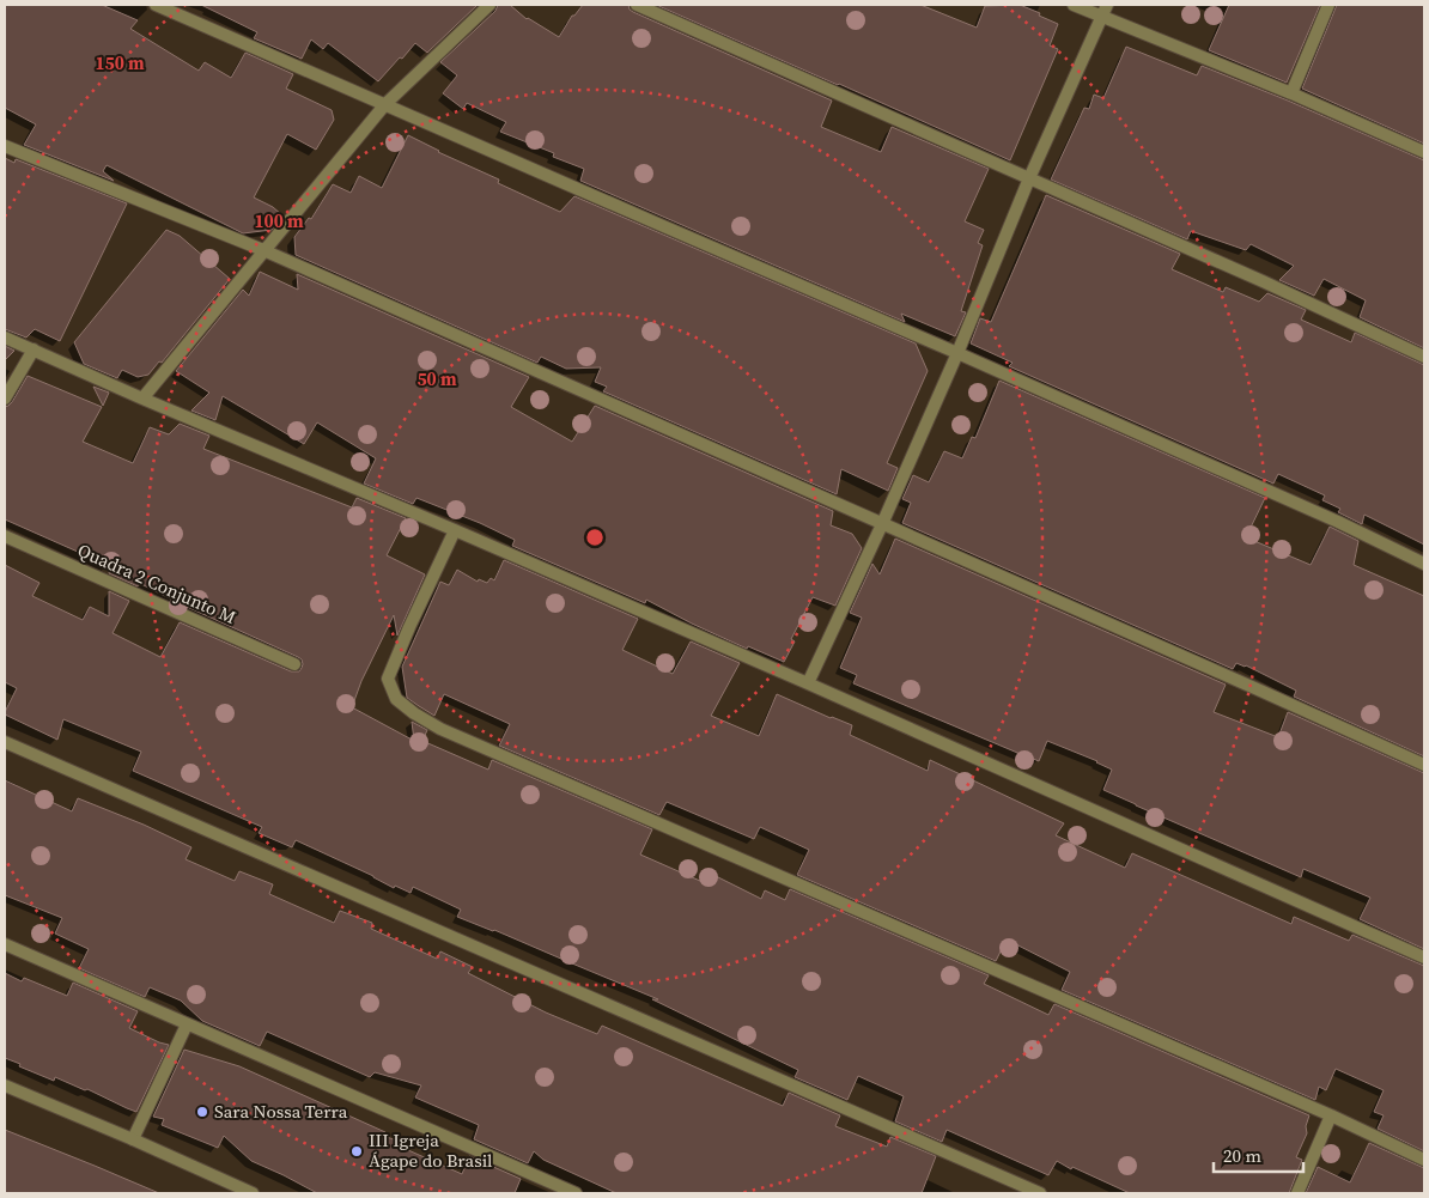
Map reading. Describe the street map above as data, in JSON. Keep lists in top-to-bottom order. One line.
{"streets":{"street":["Quadra 2 Conjunto M"]},"places":["Sara Nossa Terra","III Igreja Ágape do Brasil"],"scale_bar":"20 m","rings":["150 m","100 m","50 m"]}
